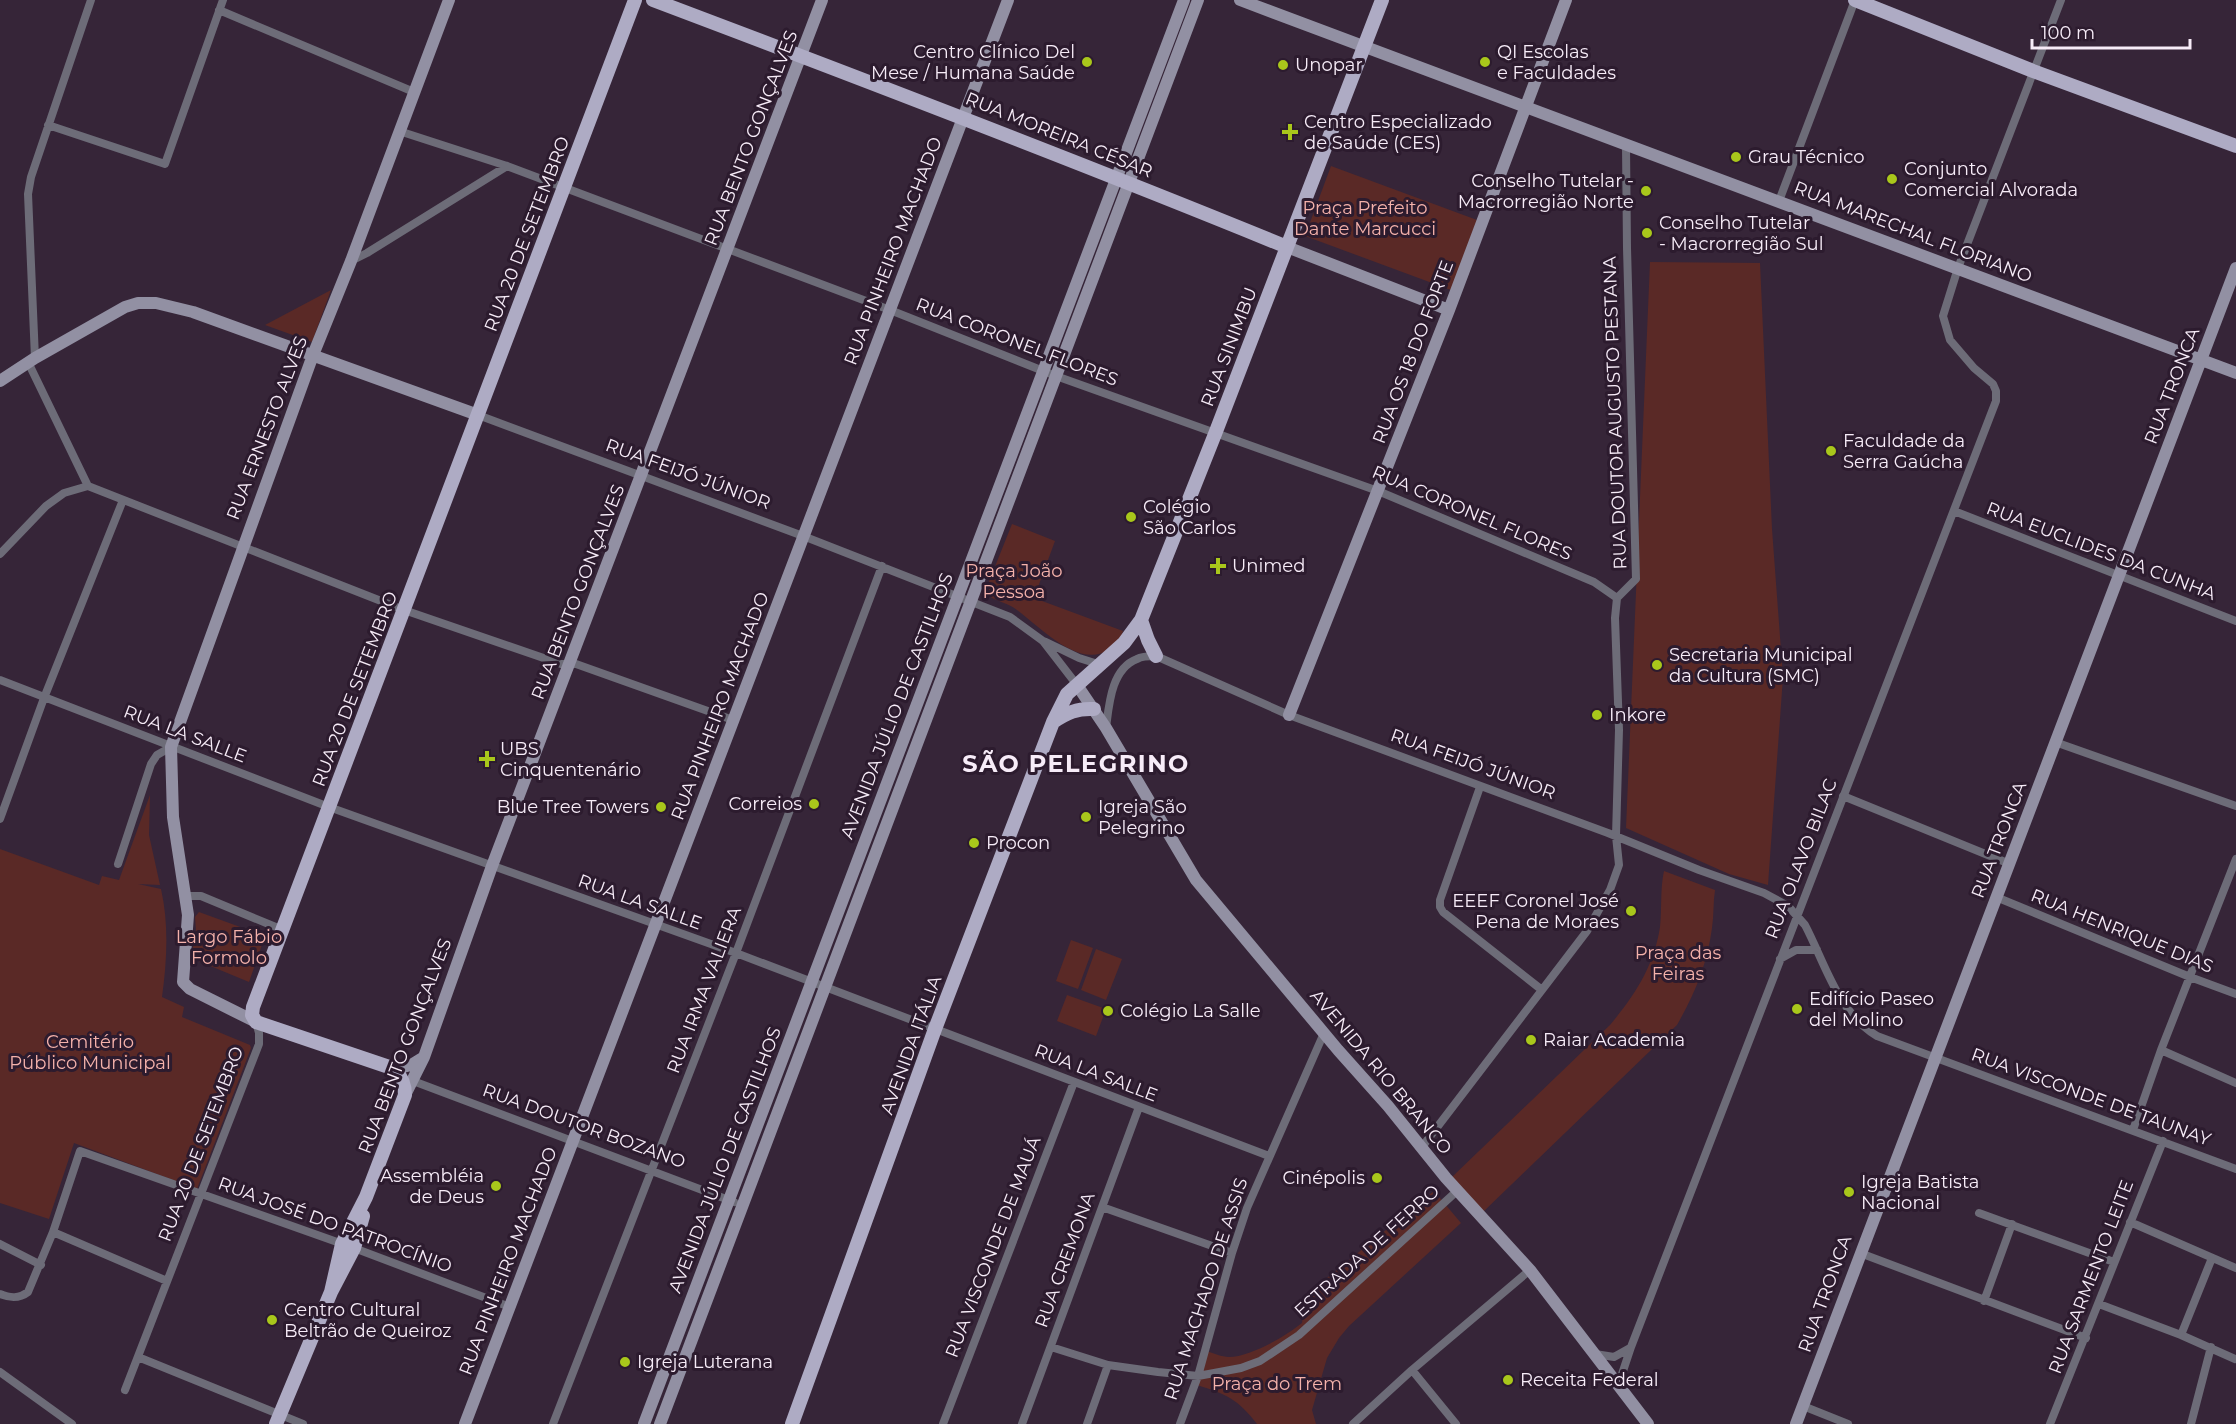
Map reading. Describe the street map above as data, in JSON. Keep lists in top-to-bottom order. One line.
{"streets":{"main road":["RUA MOREIRA CÉSAR","RUA BENTO GONÇALVES","RUA 20 DE SETEMBRO","RUA SINIMBU","AVENIDA ITÁLIA"],"street":["RUA MARECHAL FLORIANO","RUA PINHEIRO MACHADO","RUA CORONEL FLORES","RUA OS 18 DO FORTE","RUA TRONCA","RUA DOUTOR AUGUSTO PESTANA","RUA ERNESTO ALVES","RUA FEIJÓ JÚNIOR","RUA EUCLIDES DA CUNHA","AVENIDA JÚLIO DE CASTILHOS","RUA LA SALLE","RUA OLAVO BILAC","RUA HENRIQUE DIAS","RUA IRMA VALIERA","AVENIDA RIO BRANCO","RUA VISCONDE DE TAUNAY","RUA DOUTOR BOZANO","RUA JOSÉ DO PATROCÍNIO","RUA VISCONDE DE MAUÁ","ESTRADA DE FERRO","RUA CREMONA","RUA SARMENTO LEITE","RUA MACHADO DE ASSIS"]},"crossings":[["RUA MOREIRA CÉSAR","RUA BENTO GONÇALVES"],["RUA MOREIRA CÉSAR","RUA PINHEIRO MACHADO"],["RUA MOREIRA CÉSAR","RUA SINIMBU"],["RUA MOREIRA CÉSAR","RUA OS 18 DO FORTE"],["RUA MOREIRA CÉSAR","AVENIDA JÚLIO DE CASTILHOS"],["RUA BENTO GONÇALVES","RUA CORONEL FLORES"],["RUA BENTO GONÇALVES","RUA FEIJÓ JÚNIOR"],["RUA BENTO GONÇALVES","RUA LA SALLE"],["RUA BENTO GONÇALVES","RUA DOUTOR BOZANO"],["RUA BENTO GONÇALVES","RUA JOSÉ DO PATROCÍNIO"],["RUA MARECHAL FLORIANO","RUA SINIMBU"],["RUA MARECHAL FLORIANO","RUA OS 18 DO FORTE"],["RUA MARECHAL FLORIANO","RUA TRONCA"],["RUA MARECHAL FLORIANO","RUA DOUTOR AUGUSTO PESTANA"],["RUA MARECHAL FLORIANO","RUA OLAVO BILAC"],["RUA 20 DE SETEMBRO","RUA CORONEL FLORES"],["RUA 20 DE SETEMBRO","RUA FEIJÓ JÚNIOR"],["RUA 20 DE SETEMBRO","RUA LA SALLE"],["RUA 20 DE SETEMBRO","RUA JOSÉ DO PATROCÍNIO"],["RUA PINHEIRO MACHADO","RUA CORONEL FLORES"],["RUA PINHEIRO MACHADO","RUA FEIJÓ JÚNIOR"],["RUA PINHEIRO MACHADO","RUA LA SALLE"],["RUA PINHEIRO MACHADO","RUA DOUTOR BOZANO"],["RUA PINHEIRO MACHADO","RUA JOSÉ DO PATROCÍNIO"],["RUA CORONEL FLORES","RUA SINIMBU"],["RUA CORONEL FLORES","RUA OS 18 DO FORTE"],["RUA CORONEL FLORES","RUA DOUTOR AUGUSTO PESTANA"],["RUA CORONEL FLORES","RUA ERNESTO ALVES"],["RUA CORONEL FLORES","AVENIDA JÚLIO DE CASTILHOS"],["RUA SINIMBU","RUA FEIJÓ JÚNIOR"],["RUA SINIMBU","AVENIDA ITÁLIA"],["RUA SINIMBU","AVENIDA RIO BRANCO"],["RUA OS 18 DO FORTE","RUA FEIJÓ JÚNIOR"],["RUA TRONCA","RUA FEIJÓ JÚNIOR"],["RUA TRONCA","RUA EUCLIDES DA CUNHA"],["RUA TRONCA","RUA HENRIQUE DIAS"],["RUA TRONCA","RUA VISCONDE DE TAUNAY"],["RUA ERNESTO ALVES","RUA FEIJÓ JÚNIOR"],["RUA ERNESTO ALVES","RUA LA SALLE"],["RUA FEIJÓ JÚNIOR","AVENIDA JÚLIO DE CASTILHOS"],["RUA FEIJÓ JÚNIOR","RUA OLAVO BILAC"],["RUA FEIJÓ JÚNIOR","RUA IRMA VALIERA"],["RUA FEIJÓ JÚNIOR","AVENIDA ITÁLIA"],["RUA FEIJÓ JÚNIOR","AVENIDA RIO BRANCO"],["RUA FEIJÓ JÚNIOR","RUA VISCONDE DE TAUNAY"],["RUA EUCLIDES DA CUNHA","RUA OLAVO BILAC"],["AVENIDA JÚLIO DE CASTILHOS","RUA LA SALLE"],["AVENIDA JÚLIO DE CASTILHOS","RUA DOUTOR BOZANO"],["RUA LA SALLE","RUA IRMA VALIERA"],["RUA LA SALLE","AVENIDA ITÁLIA"],["RUA LA SALLE","RUA VISCONDE DE MAUÁ"],["RUA LA SALLE","RUA CREMONA"],["RUA LA SALLE","RUA MACHADO DE ASSIS"],["RUA OLAVO BILAC","AVENIDA RIO BRANCO"],["RUA IRMA VALIERA","RUA DOUTOR BOZANO"],["AVENIDA ITÁLIA","AVENIDA RIO BRANCO"],["AVENIDA RIO BRANCO","ESTRADA DE FERRO"],["AVENIDA RIO BRANCO","RUA MACHADO DE ASSIS"],["RUA VISCONDE DE TAUNAY","RUA SARMENTO LEITE"],["ESTRADA DE FERRO","RUA CREMONA"],["ESTRADA DE FERRO","RUA MACHADO DE ASSIS"]],"districts":["SÃO PELEGRINO"],"parks":["Praça Prefeito Dante Marcucci","Praça João Pessoa","Largo Fábio Formolo","Praça das Feiras","Cemitério Público Municipal","Praça do Trem"],"places":{"other":["Centro Clínico Del Mese / Humana Saúde","QI Escolas e Faculdades","Unopar","Grau Técnico","Conjunto Comercial Alvorada","Conselho Tutelar - Macrorregião Norte","Conselho Tutelar - Macrorregião Sul","Faculdade da Serra Gaúcha","Colégio São Carlos","Secretaria Municipal da Cultura (SMC)","Inkore","Correios","Blue Tree Towers","Igreja São Pelegrino","Procon","EEEF Coronel José Pena de Moraes","Edifício Paseo del Molino","Colégio La Salle","Raiar Academia","Cinépolis","Assembléia de Deus","Igreja Batista Nacional","Centro Cultural Beltrão de Queiroz","Igreja Luterana","Receita Federal"],"health":["Centro Especializado de Saúde (CES)","Unimed","UBS Cinquentenário"]},"scale_bar":"100 m"}
